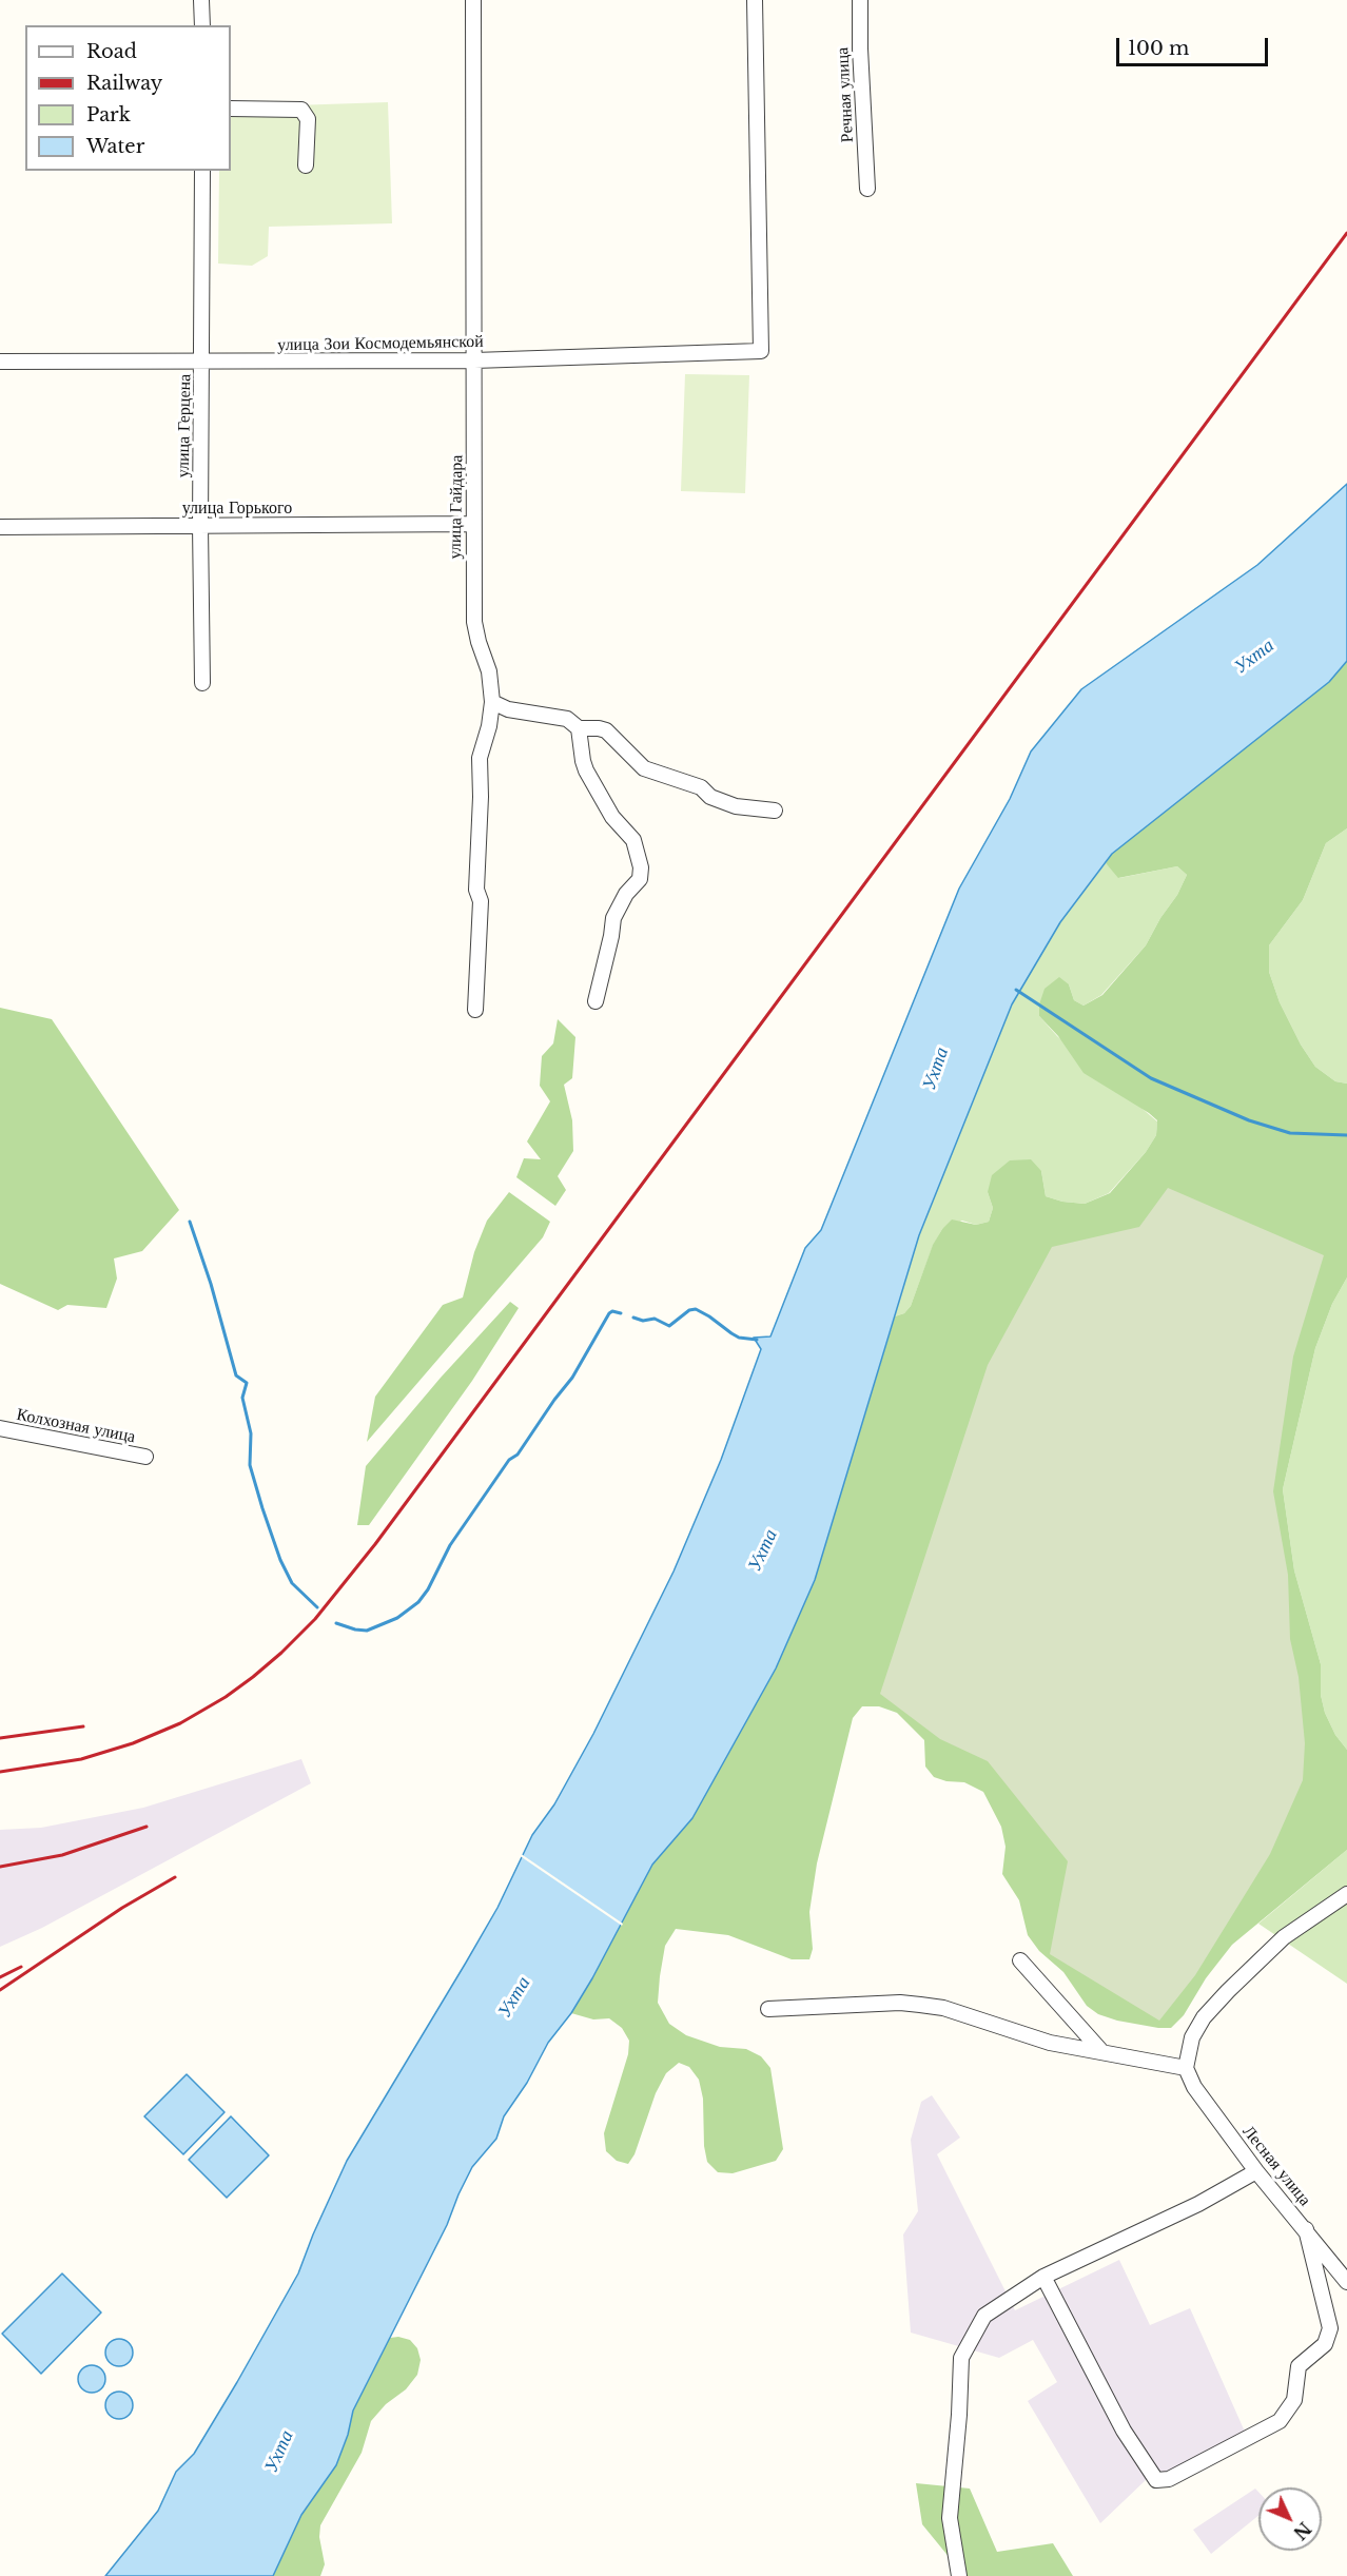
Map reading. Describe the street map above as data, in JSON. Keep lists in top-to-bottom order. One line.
{"streets":{"street":["Речная улица","улица Зои Космодемьянской","улица Герцена","улица Гайдара","улица Горького","Колхозная улица","Лесная улица"]},"crossings":[["улица Зои Космодемьянской","улица Герцена"],["улица Зои Космодемьянской","улица Гайдара"],["улица Герцена","улица Горького"],["улица Гайдара","улица Горького"]],"water":["Ухта"],"legend":["Road","Railway","Park","Water"],"scale_bar":"100 m","north":"bottom right"}
